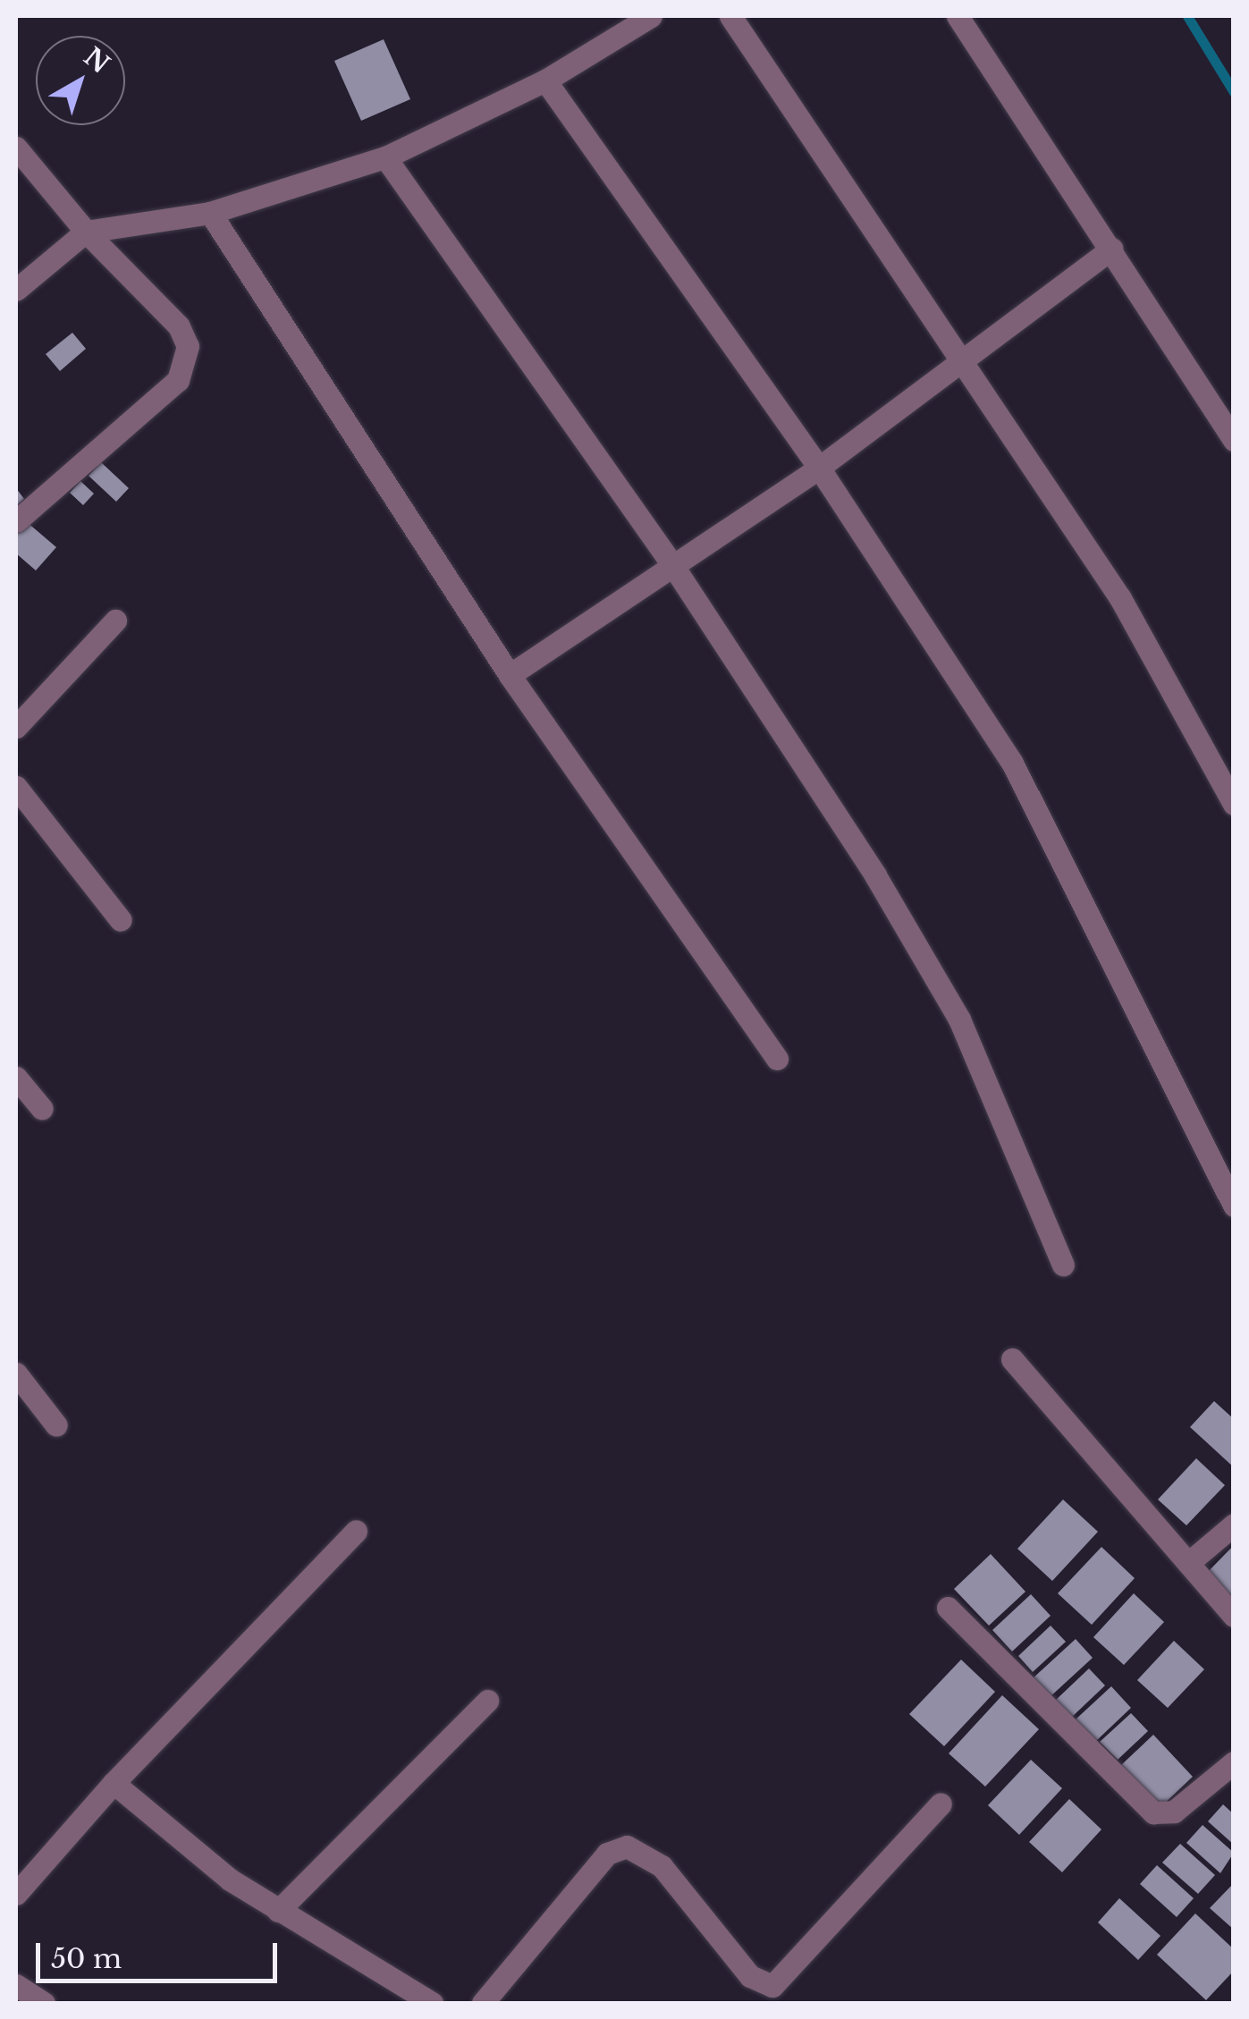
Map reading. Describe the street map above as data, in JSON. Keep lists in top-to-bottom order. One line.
{"scale_bar":"50 m","north":"top right"}
